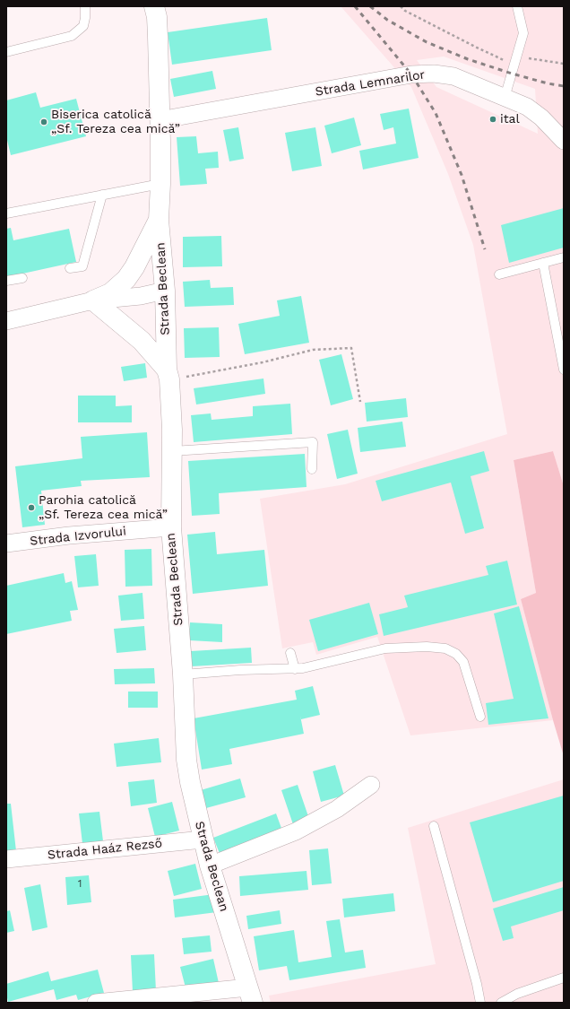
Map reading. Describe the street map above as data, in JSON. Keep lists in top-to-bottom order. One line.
{"streets":{"main road":["Strada Beclean"],"street":["Strada Lemnarilor","Strada Izvorului","Strada Haáz Rezső"]},"crossings":[["Strada Lemnarilor","Strada Beclean"],["Strada Beclean","Strada Izvorului"],["Strada Beclean","Strada Haáz Rezső"]],"places":["ital","Biserica catolică „Sf. Tereza cea mică”","Parohia catolică „Sf. Tereza cea mică”"],"house_numbers":["1"]}
